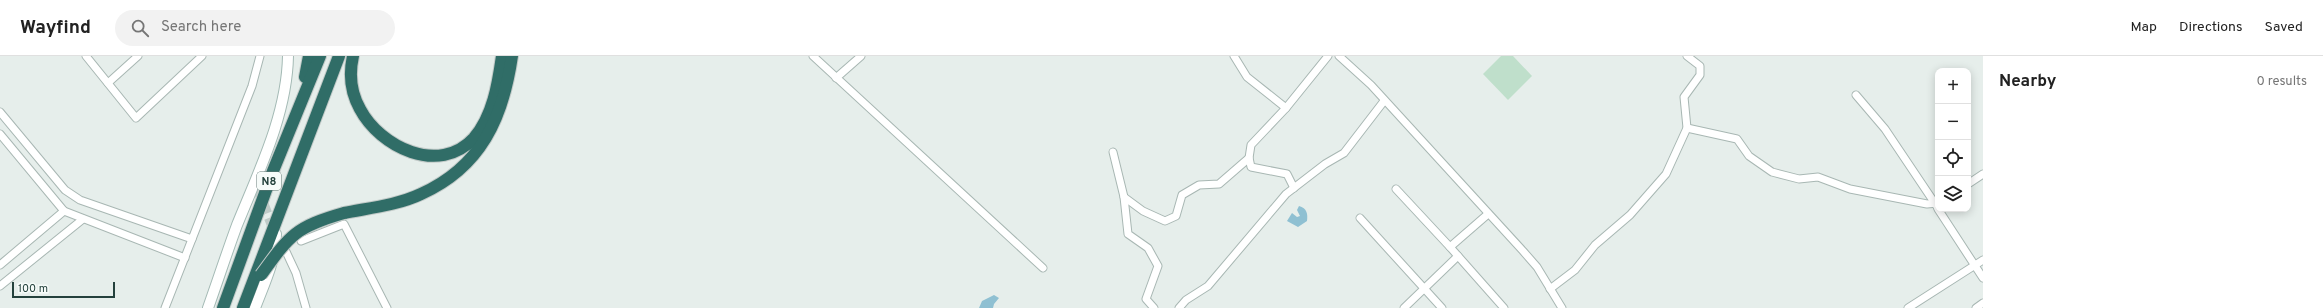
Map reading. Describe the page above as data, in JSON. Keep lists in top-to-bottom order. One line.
{"streets":{"highway":["N8"]},"scale_bar":"100 m","page":{"header":"Wayfind","search":"Search here","nav":["Map","Directions","Saved"],"heading":["Nearby","0 results"],"map_buttons":["+","−"],"scale":"100 m"}}
